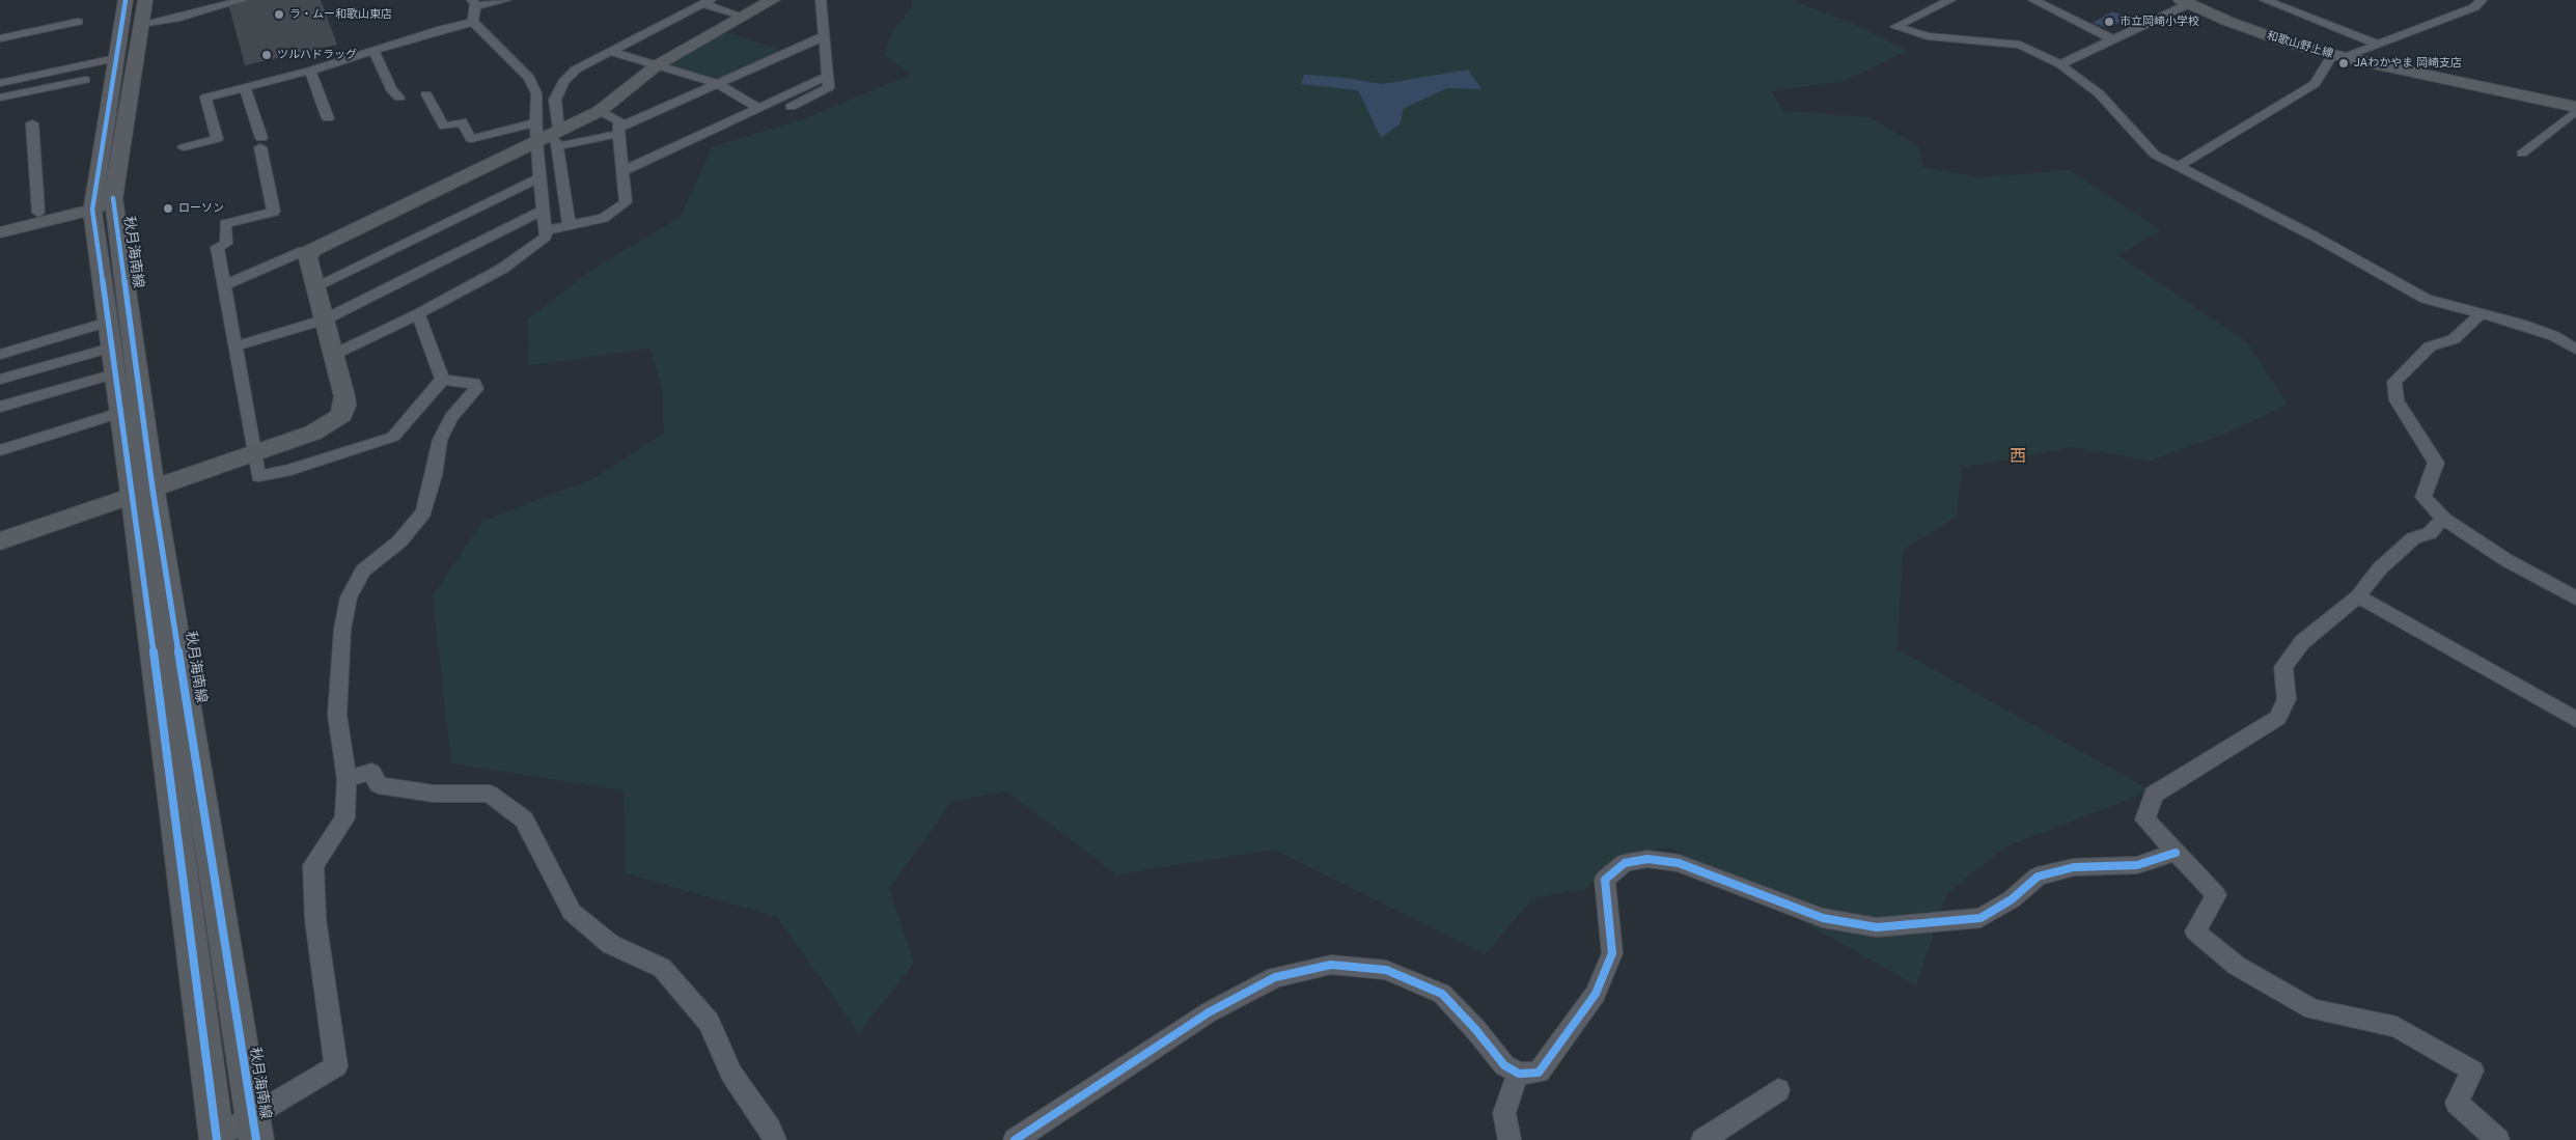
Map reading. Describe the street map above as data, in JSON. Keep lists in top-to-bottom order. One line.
{"streets":{"main road":["和歌山野上線","秋月海南線"]},"districts":["西"],"places":["ラ・ムー和歌山東店","市立岡崎小学校","ツルハドラッグ","JAわかやま 岡崎支店","ローソン"]}
